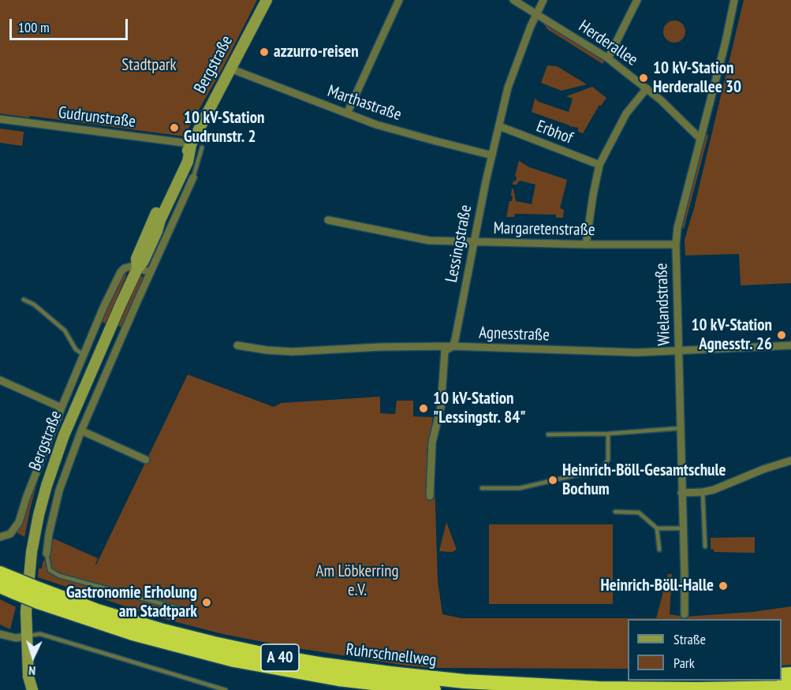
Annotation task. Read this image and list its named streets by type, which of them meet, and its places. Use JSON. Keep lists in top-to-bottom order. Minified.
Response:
{"streets":{"highway":["Ruhrschnellweg","A 40"],"street":["Herderallee","Bergstraße","Marthastraße","Gudrunstraße","Erbhof","Margaretenstraße","Lessingstraße","Wielandstraße","Agnesstraße"]},"crossings":[["Herderallee","Lessingstraße"],["Herderallee","Wielandstraße"],["Bergstraße","Marthastraße"],["Bergstraße","Gudrunstraße"],["Marthastraße","Lessingstraße"],["Erbhof","Lessingstraße"],["Margaretenstraße","Lessingstraße"],["Margaretenstraße","Wielandstraße"],["Lessingstraße","Agnesstraße"],["Wielandstraße","Agnesstraße"]],"parks":["Stadtpark","Am Löbkerring e.V."],"places":["azzurro-reisen","10 kV-Station Herderallee 30","10 kV-Station Gudrunstr. 2","10 kV-Station Agnesstr. 26","10 kV-Station \"Lessingstr. 84\"","Heinrich-Böll-Gesamtschule Bochum","Heinrich-Böll-Halle","Gastronomie Erholung am Stadtpark"],"legend":["Straße","Park"],"scale_bar":"100 m","north":"bottom"}
